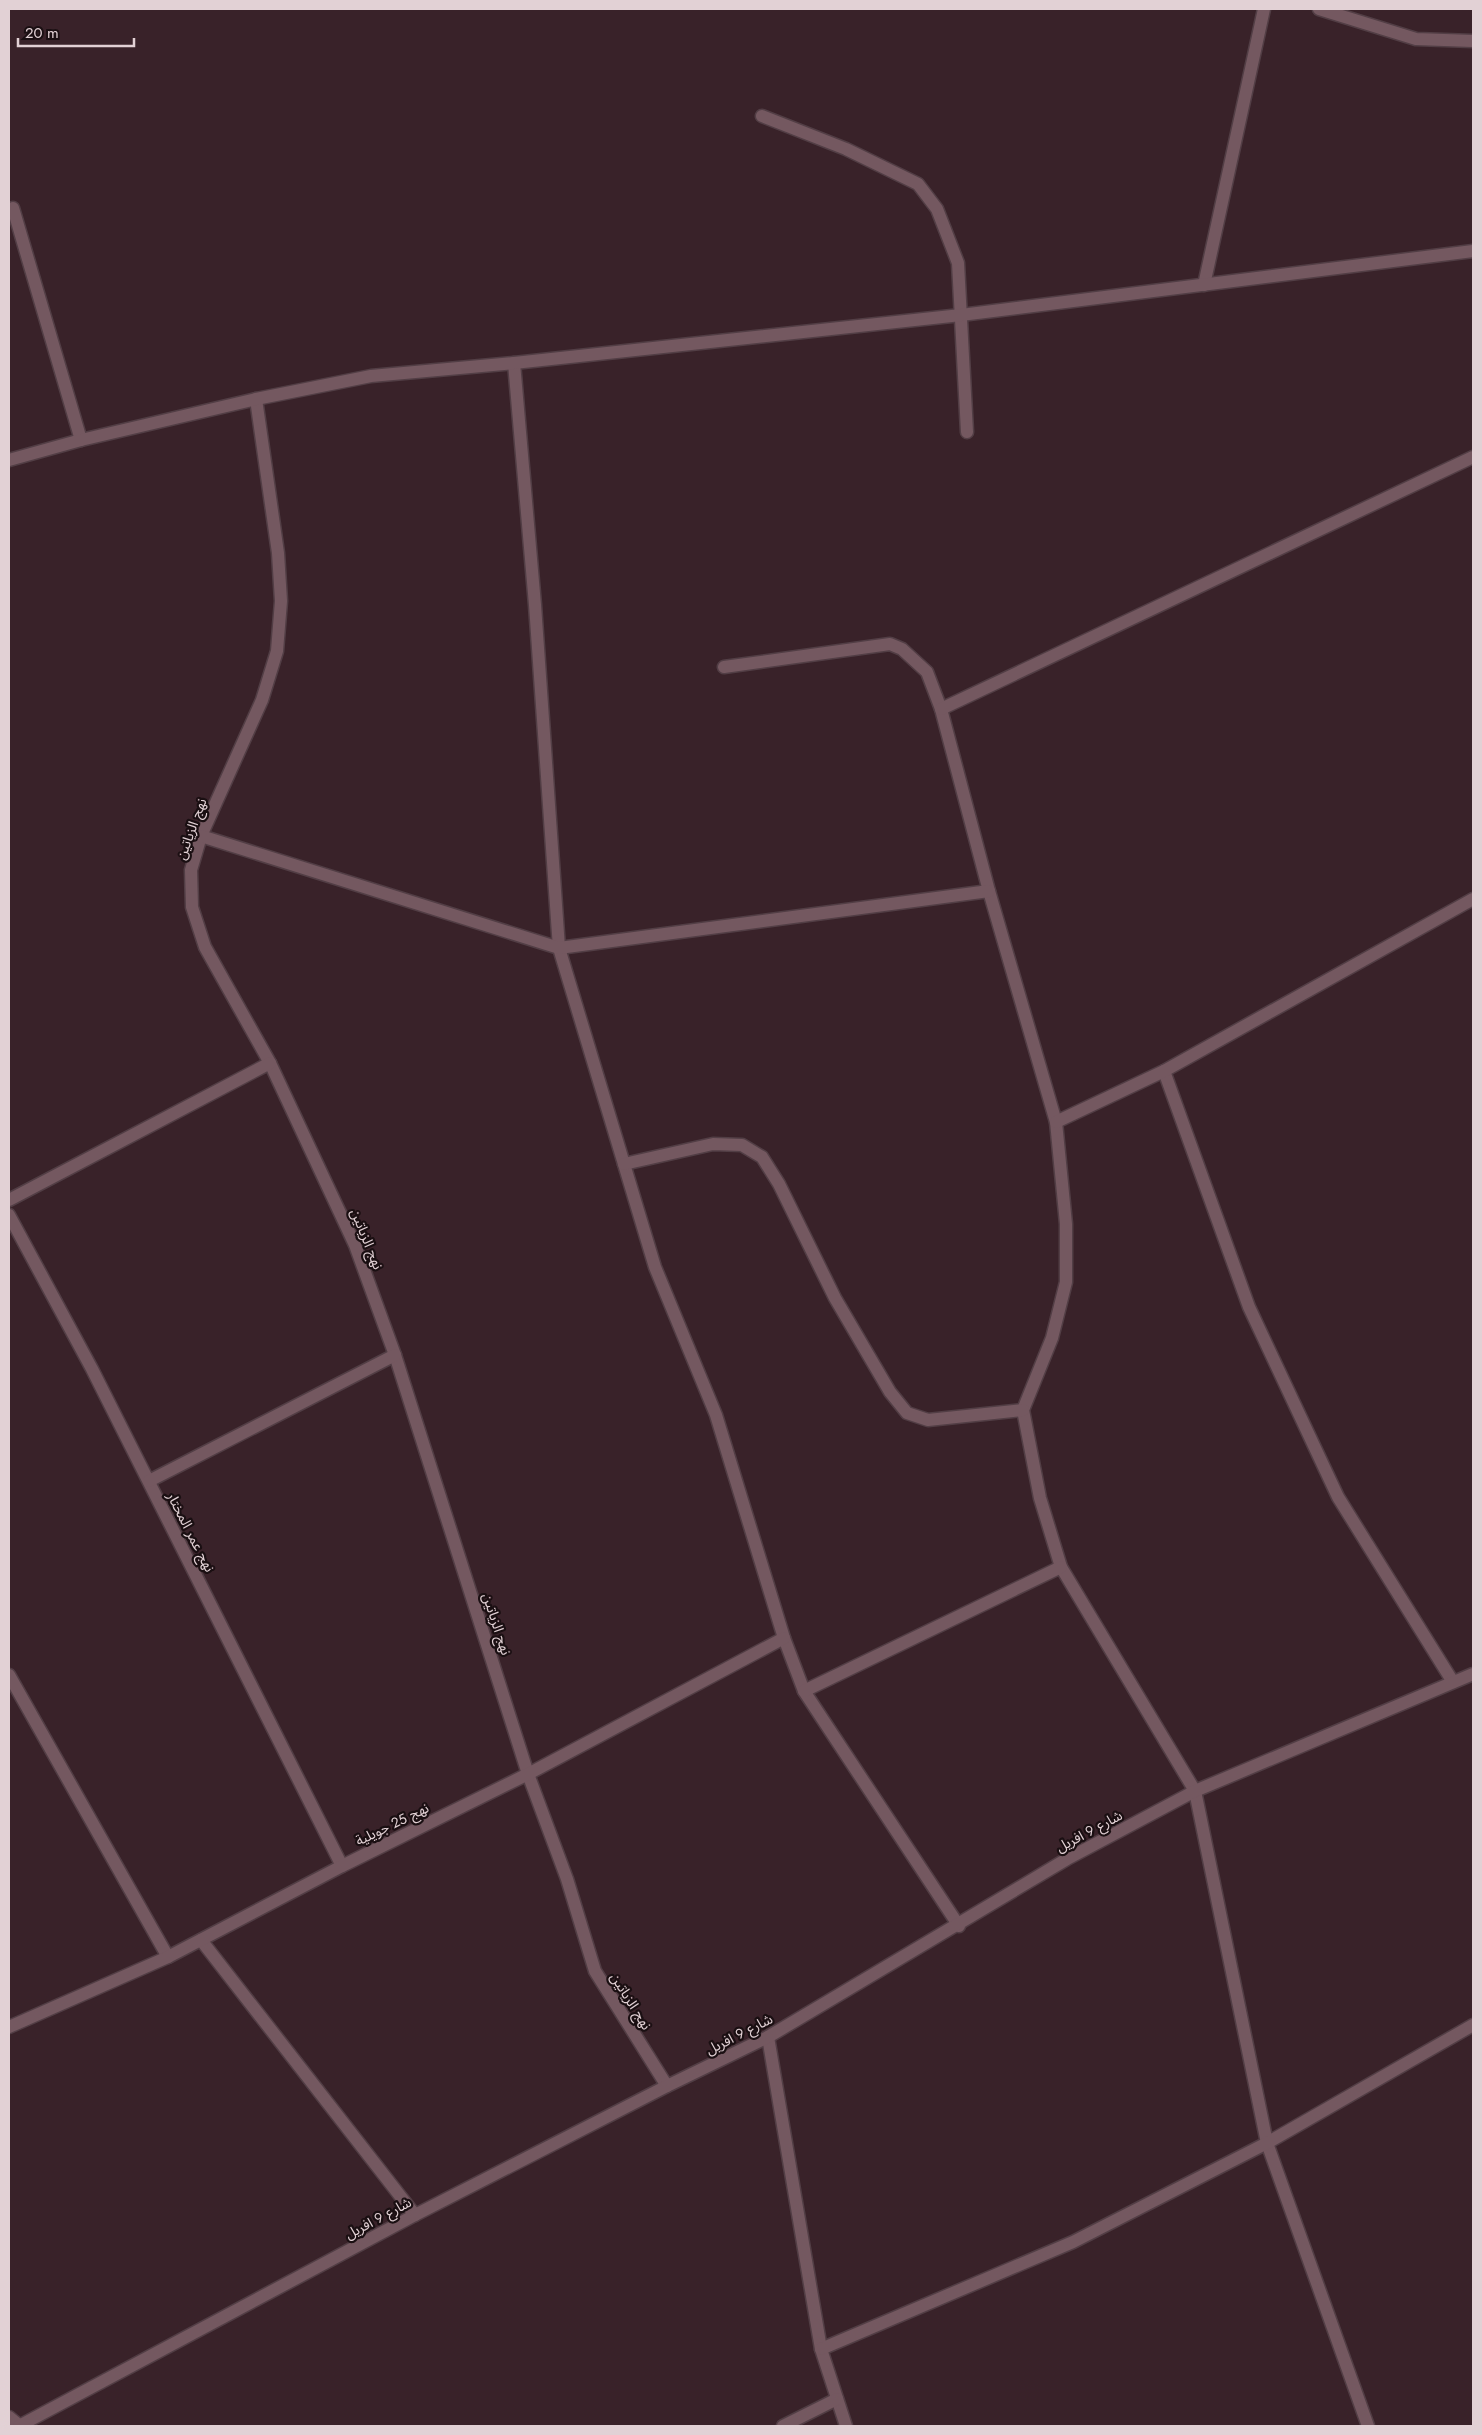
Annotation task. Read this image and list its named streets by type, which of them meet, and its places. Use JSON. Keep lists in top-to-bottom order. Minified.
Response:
{"streets":{"street":["نهج الزياتين","نهج عمر المختار","نهج 25 جويلية","شارع 9 افريل"]},"crossings":[["نهج الزياتين","نهج 25 جويلية"],["نهج الزياتين","شارع 9 افريل"],["نهج عمر المختار","نهج 25 جويلية"]],"scale_bar":"20 m"}
